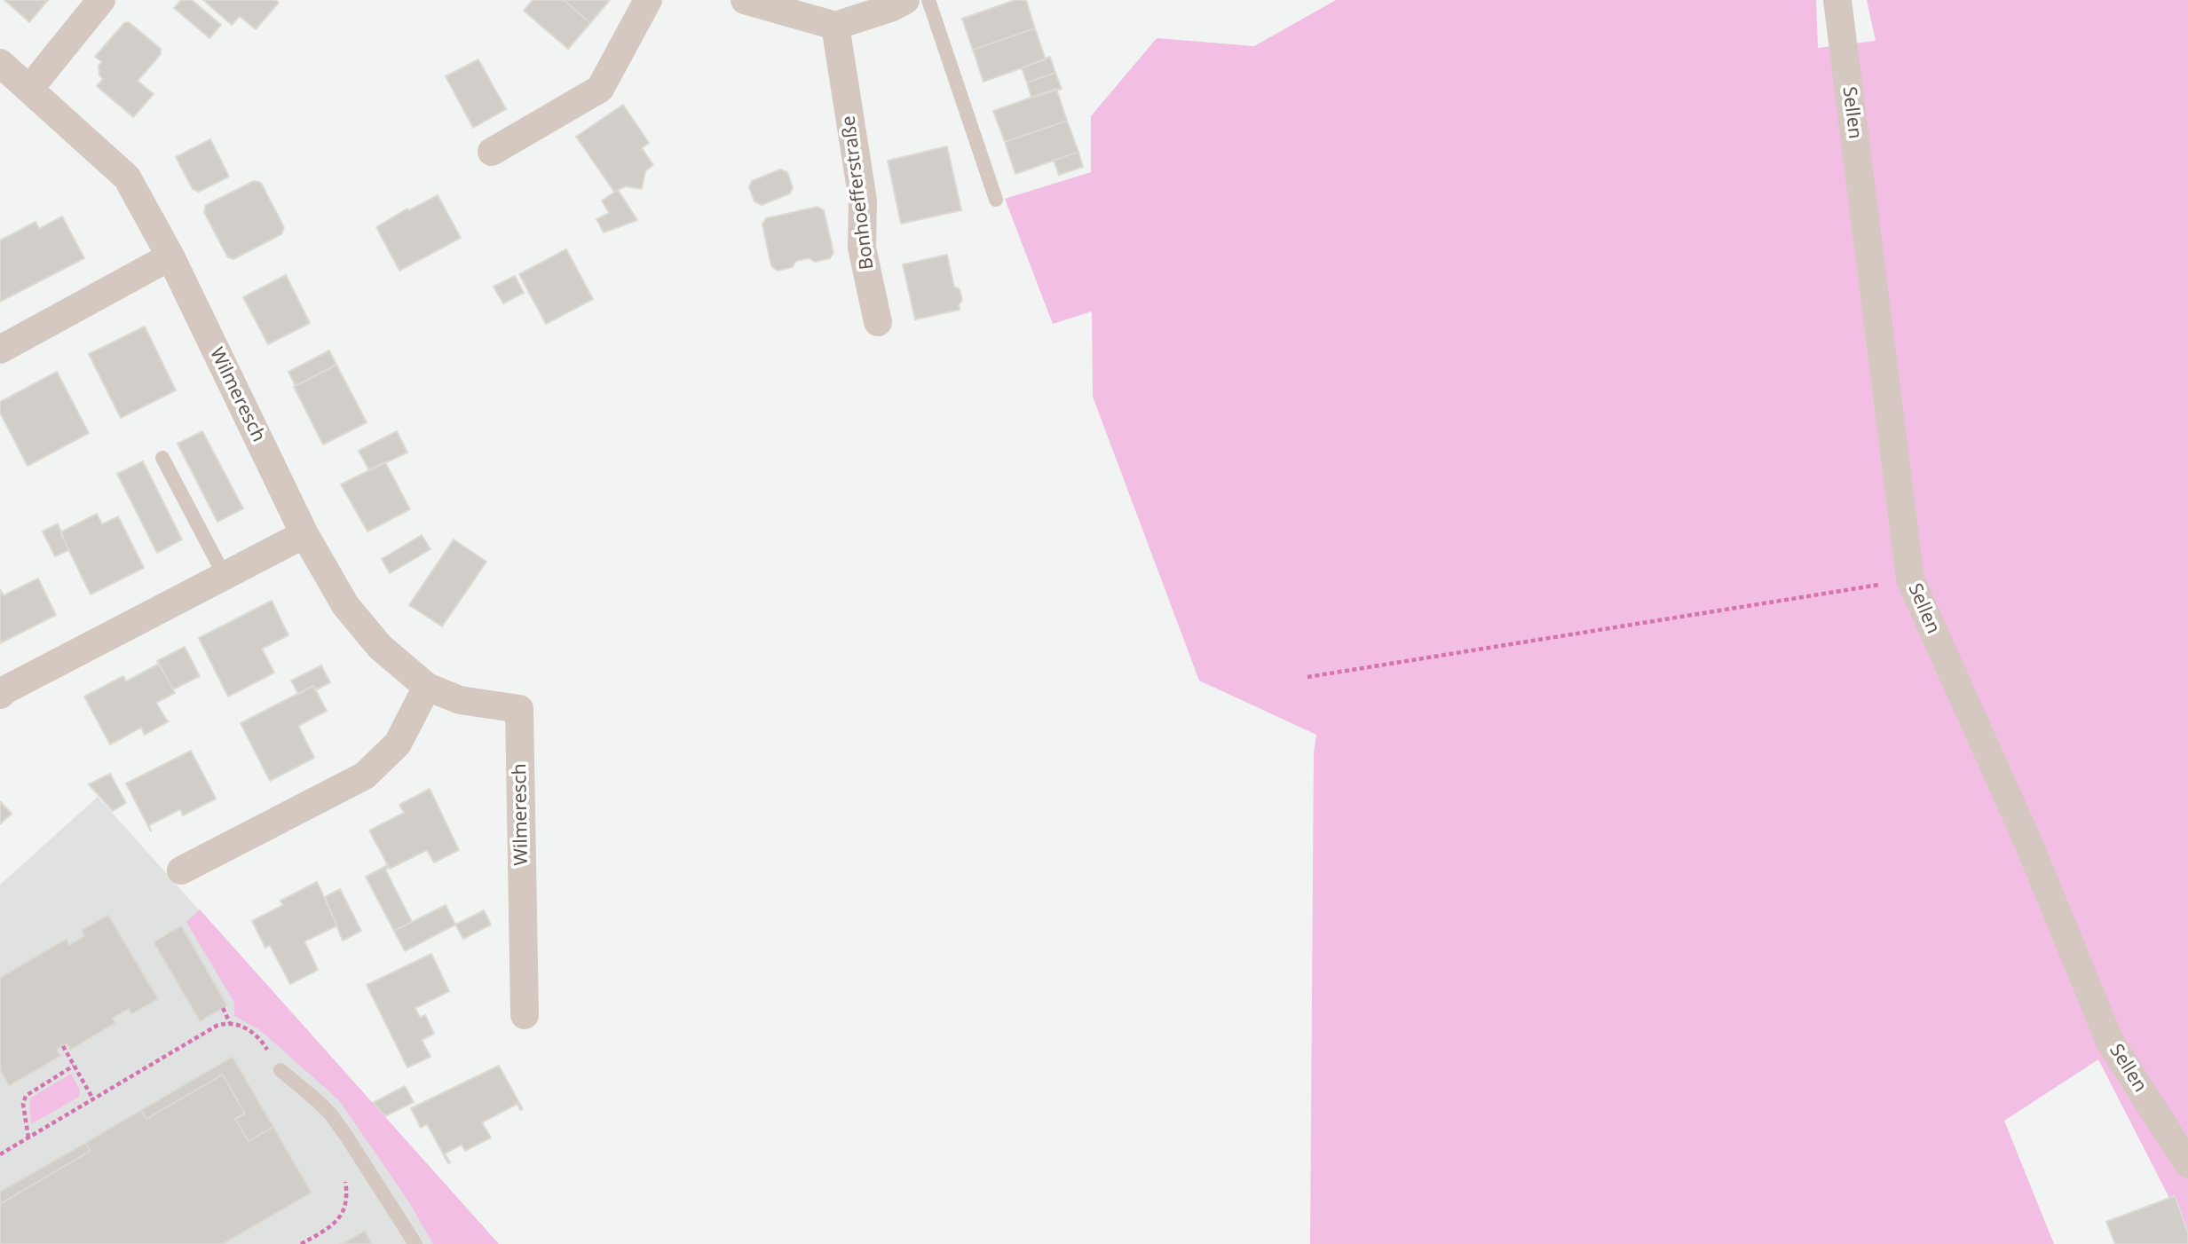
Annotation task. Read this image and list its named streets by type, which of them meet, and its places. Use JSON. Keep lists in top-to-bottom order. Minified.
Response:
{"streets":{"street":["Sellen","Bonhoefferstraße","Wilmeresch"]}}
